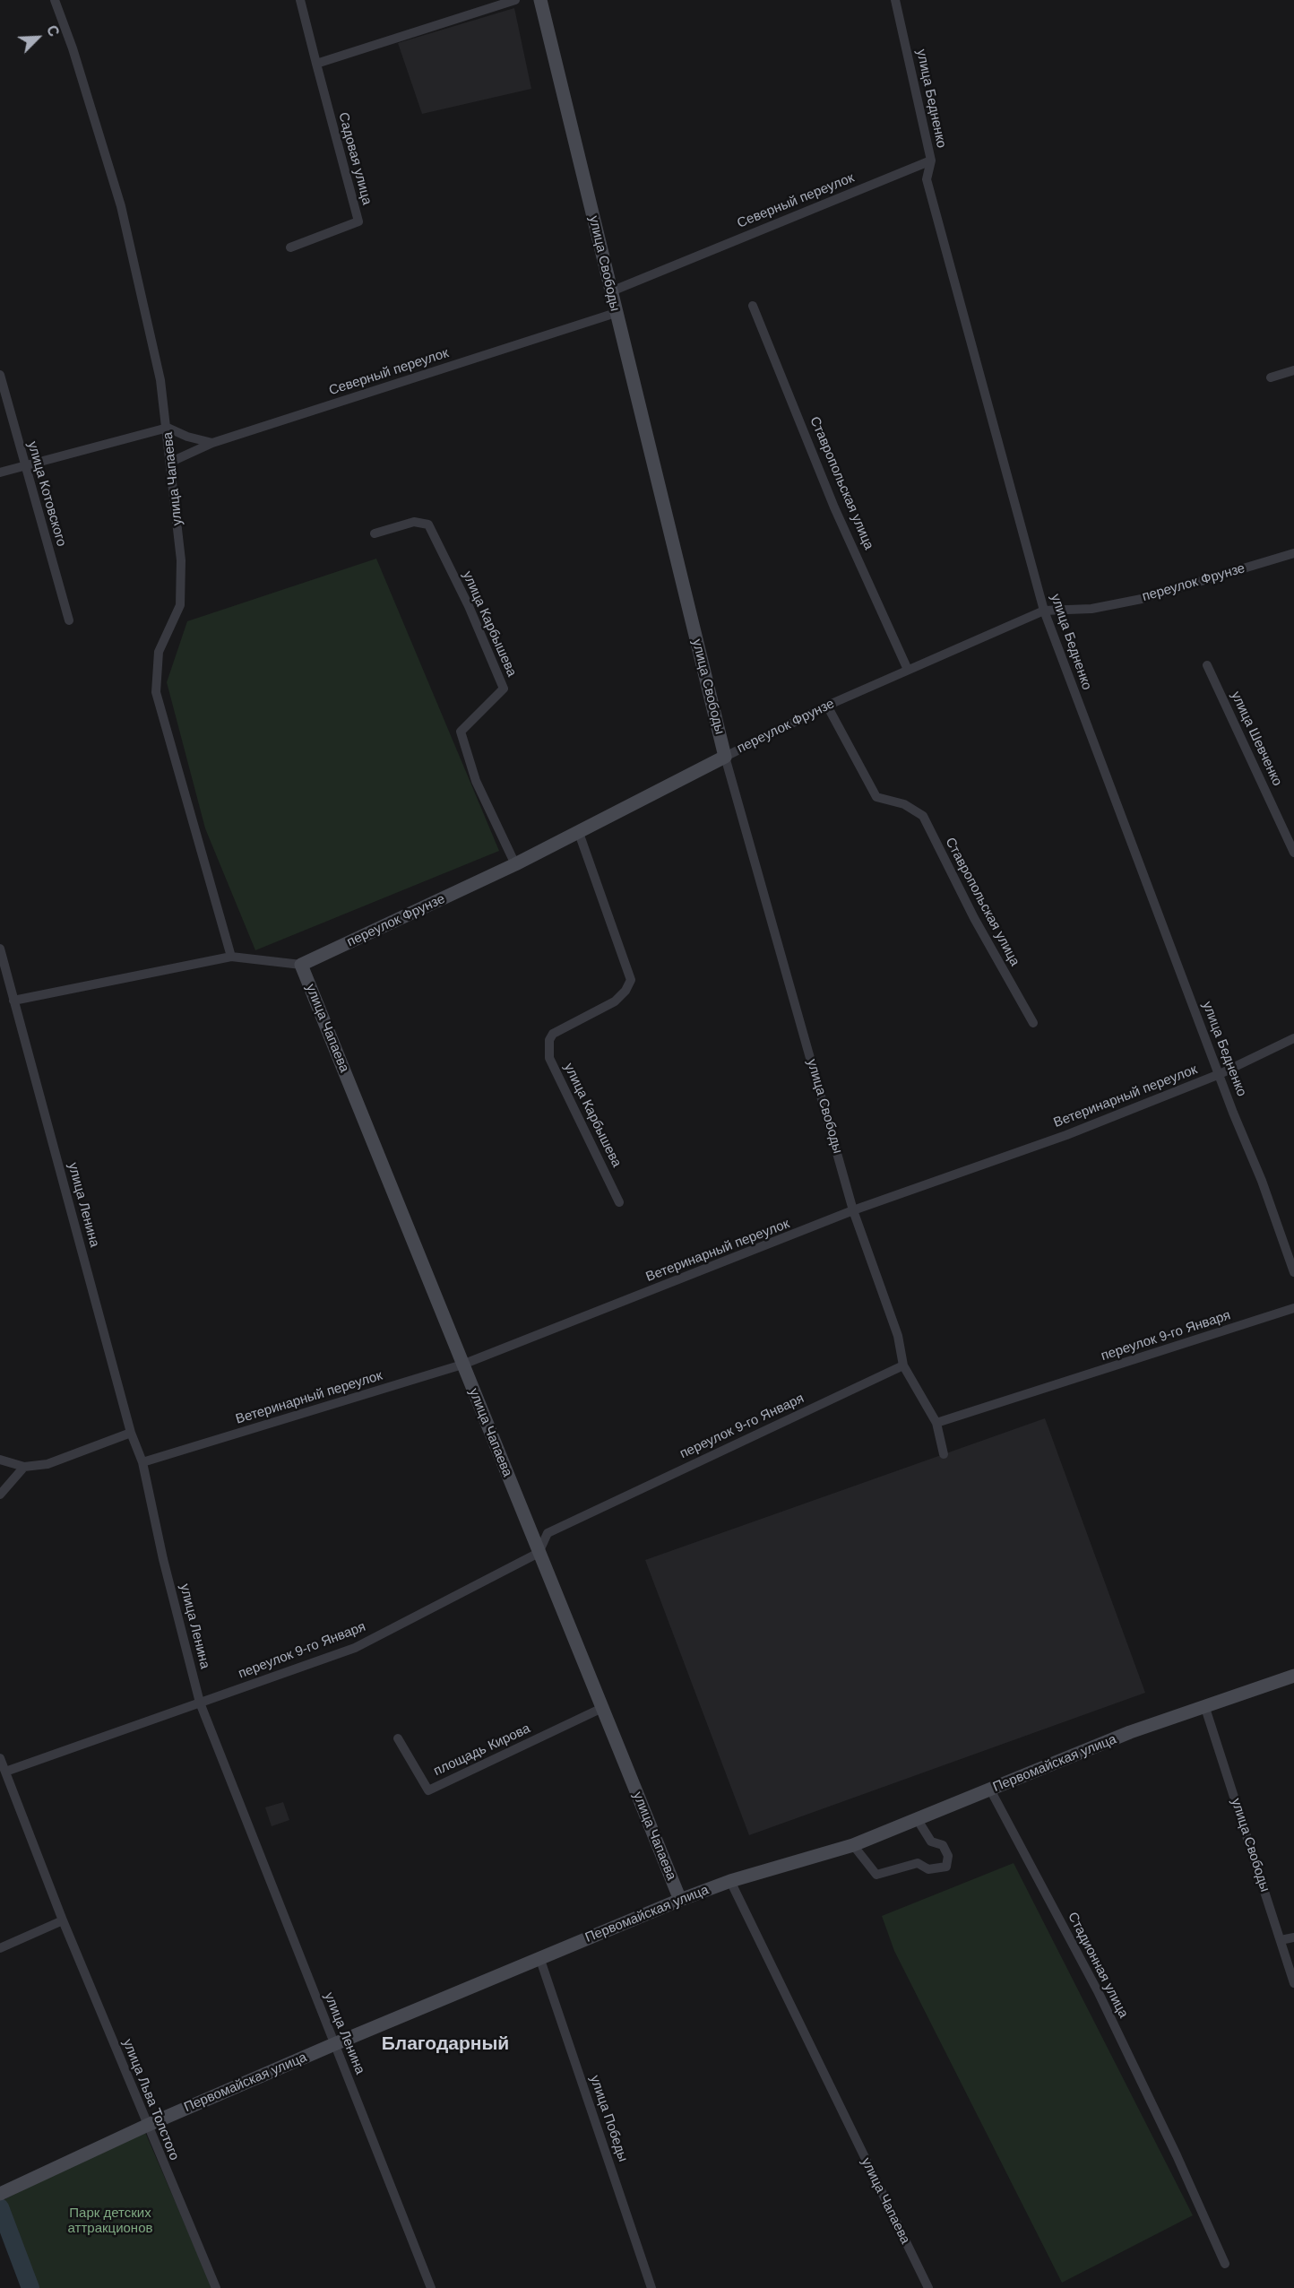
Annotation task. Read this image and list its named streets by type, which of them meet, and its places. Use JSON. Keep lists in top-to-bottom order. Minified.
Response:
{"streets":{"main road":["улица Свободы","улица Чапаева","переулок Фрунзе","Первомайская улица"],"street":["улица Бедненко","Садовая улица","Северный переулок","Ставропольская улица","улица Котовского","улица Карбышева","улица Шевченко","Ветеринарный переулок","улица Ленина","переулок 9-го Января","площадь Кирова","Стадионная улица","улица Льва Толстого","улица Победы"]},"crossings":[["улица Бедненко","Северный переулок"],["улица Бедненко","переулок Фрунзе"],["улица Бедненко","Ветеринарный переулок"],["Северный переулок","улица Свободы"],["Северный переулок","улица Чапаева"],["улица Свободы","переулок Фрунзе"],["улица Свободы","Ветеринарный переулок"],["улица Свободы","переулок 9-го Января"],["улица Свободы","Первомайская улица"],["улица Чапаева","переулок Фрунзе"],["улица Чапаева","Ветеринарный переулок"],["улица Чапаева","переулок 9-го Января"],["улица Чапаева","площадь Кирова"],["улица Чапаева","Первомайская улица"],["Ставропольская улица","переулок Фрунзе"],["переулок Фрунзе","улица Карбышева"],["Ветеринарный переулок","улица Ленина"],["улица Ленина","переулок 9-го Января"],["улица Ленина","Первомайская улица"],["переулок 9-го Января","улица Льва Толстого"],["Первомайская улица","Стадионная улица"],["Первомайская улица","улица Льва Толстого"],["Первомайская улица","улица Победы"]],"districts":["Благодарный"],"parks":["Парк детских аттракционов"],"north":"top right"}
